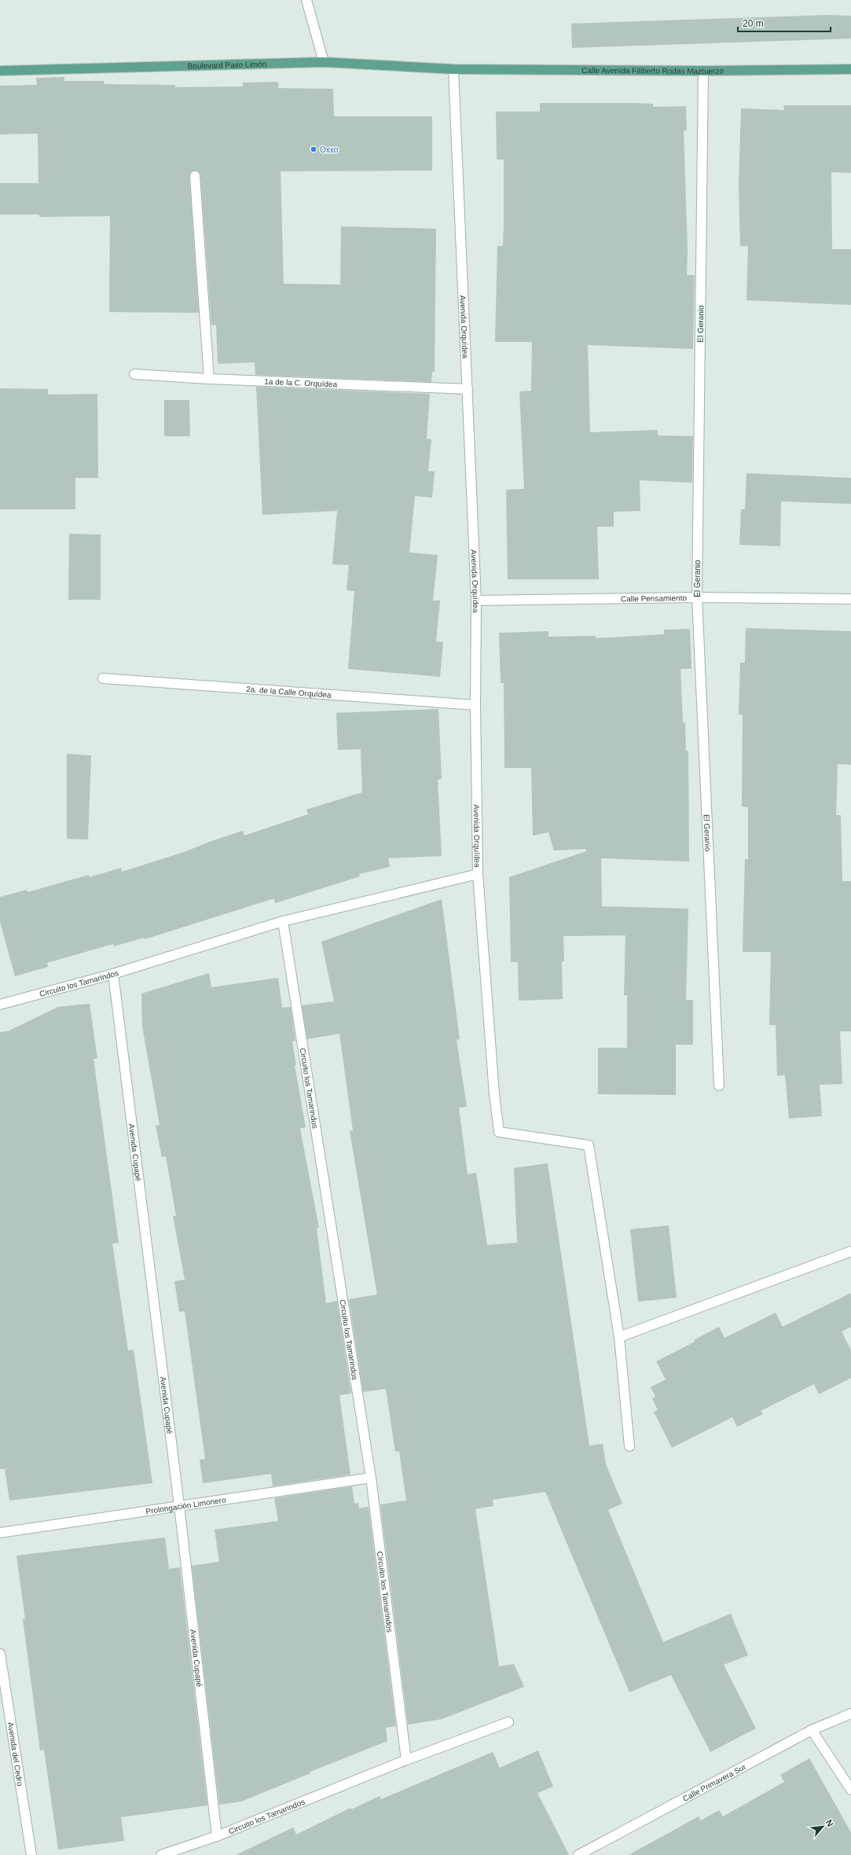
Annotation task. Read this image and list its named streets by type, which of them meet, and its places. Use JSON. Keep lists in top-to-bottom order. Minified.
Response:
{"streets":{"main road":["Boulevard Paso Limón","Calle Avenida Filiberto Rodas Maztuerzo"],"street":["El Geranio","Avenida Orquídea","1a de la C. Orquídea","Calle Pensamiento","2a. de la Calle Orquídea","Circuito los Tamarindos","Avenida Cupapé","Prolongación Limonero","Avenida del Cedro","Calle Primavera Sur"]},"crossings":[["Boulevard Paso Limón","Calle Avenida Filiberto Rodas Maztuerzo"],["Boulevard Paso Limón","Avenida Orquídea"],["Calle Avenida Filiberto Rodas Maztuerzo","El Geranio"],["Calle Avenida Filiberto Rodas Maztuerzo","Avenida Orquídea"],["El Geranio","Calle Pensamiento"],["Avenida Orquídea","1a de la C. Orquídea"],["Avenida Orquídea","Calle Pensamiento"],["Avenida Orquídea","2a. de la Calle Orquídea"],["Avenida Orquídea","Circuito los Tamarindos"],["Circuito los Tamarindos","Avenida Cupapé"],["Circuito los Tamarindos","Prolongación Limonero"],["Avenida Cupapé","Prolongación Limonero"]],"places":["Oxxo"],"scale_bar":"20 m","north":"top right"}
